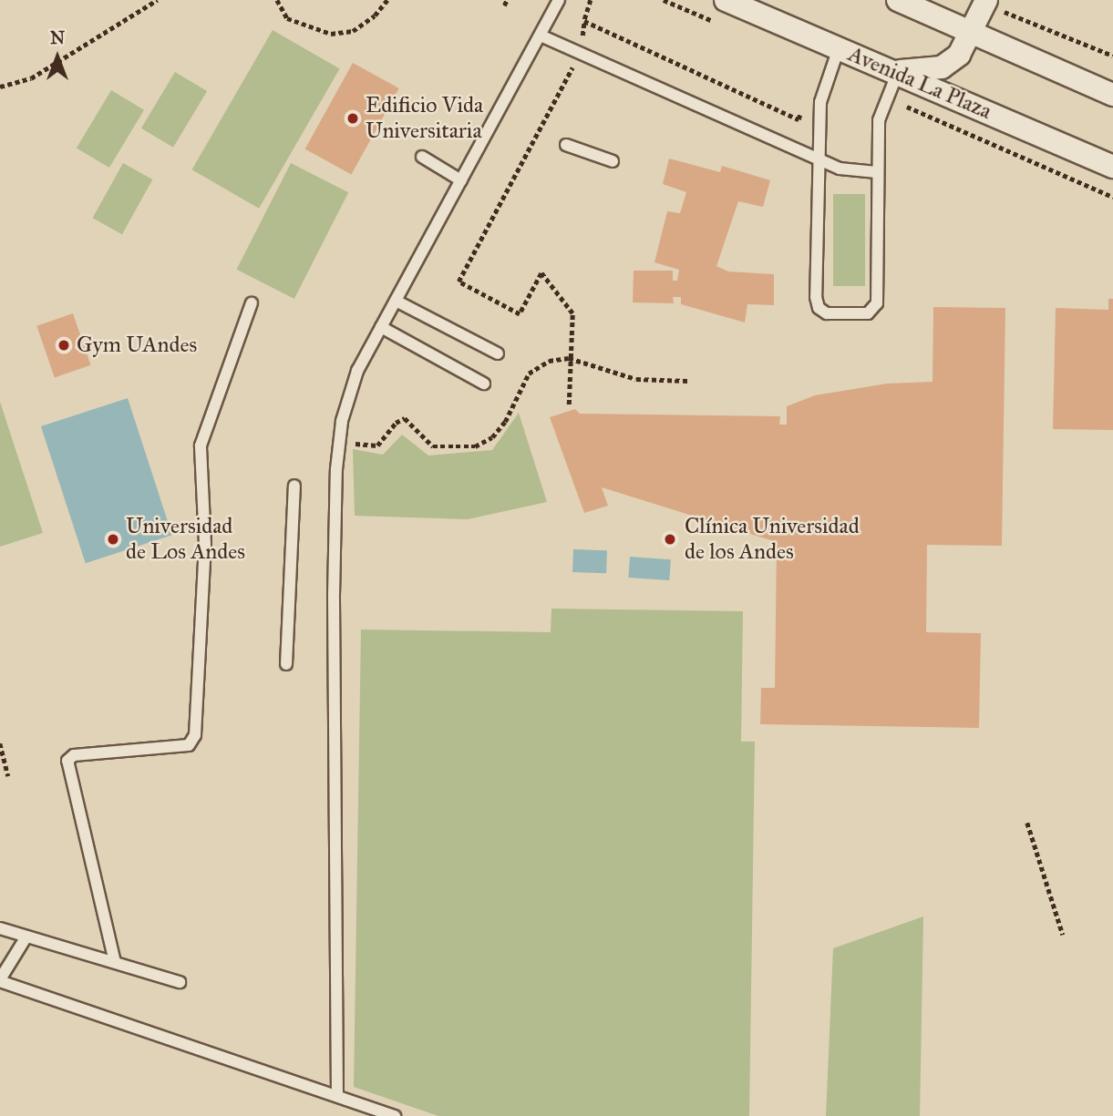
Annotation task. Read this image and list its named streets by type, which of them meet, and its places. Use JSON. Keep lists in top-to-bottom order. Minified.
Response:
{"streets":{"street":["Avenida La Plaza"]},"places":["Edificio Vida Universitaria","Gym UAndes","Universidad de Los Andes","Clínica Universidad de los Andes"],"north":"top"}
